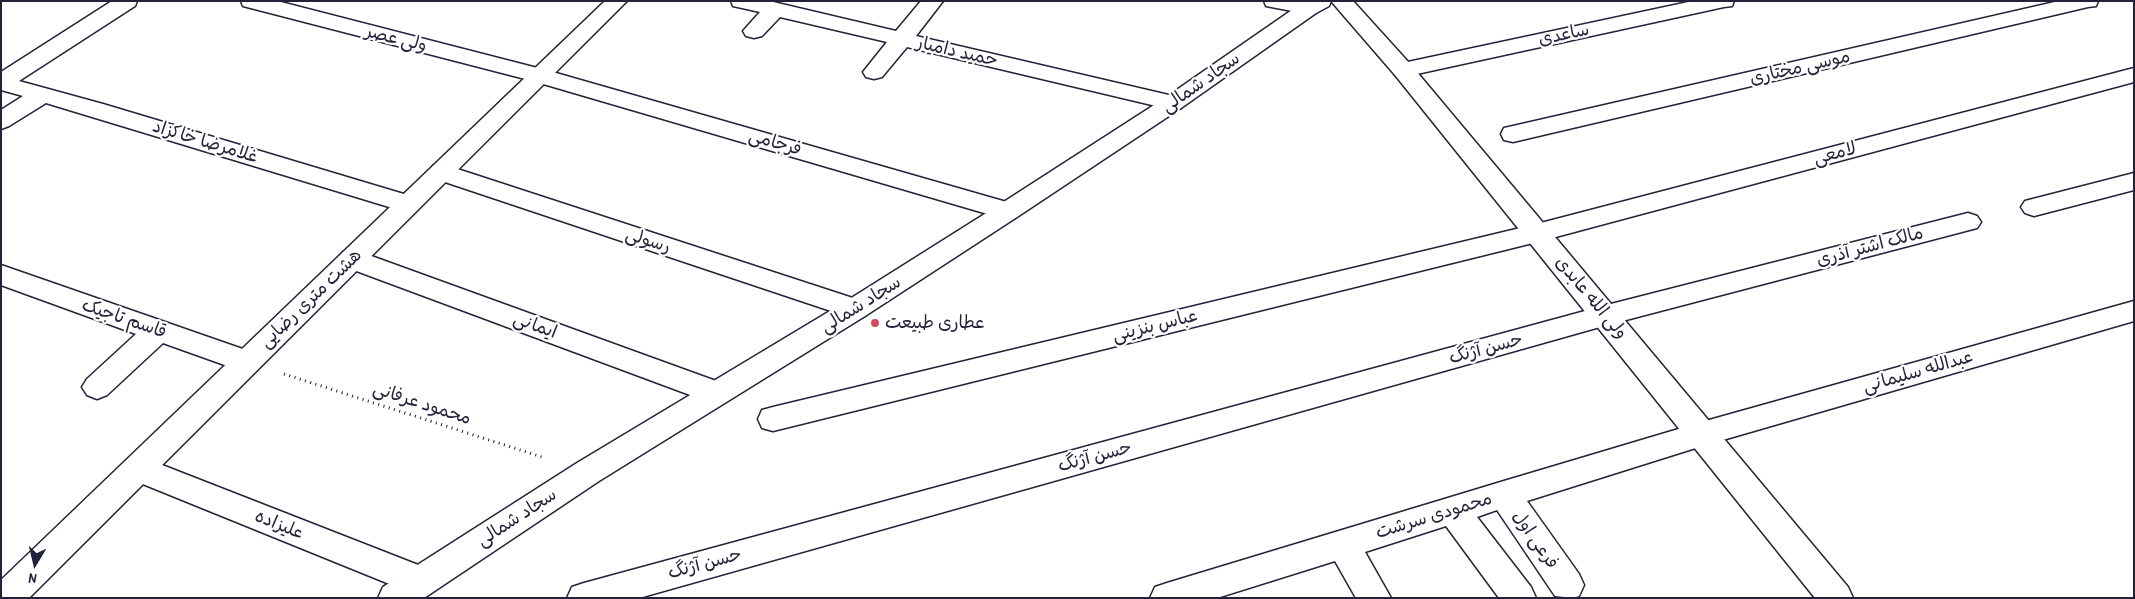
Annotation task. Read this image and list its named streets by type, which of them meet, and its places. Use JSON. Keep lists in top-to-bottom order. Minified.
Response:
{"streets":{"street":["ساعدی","ولی عصر","حمید دامیار","موسی مختاری","سجاد شمالی","غلامرضا خاکزاد","فرجامی","لامعی","رسولی","مالک اشتر آذری","ولی الله عابدی","هشت متری رضایی","قاسم تاجیک","ایمانی","عباس بنزینی","حسن آژنگ","عبدالله سلیمانی","محمودی سرشت","علیزاده","فرعی اول"],"path":["محمود عرفانی"]},"crossings":[["ساعدی","ولی الله عابدی"],["ولی عصر","فرجامی"],["ولی عصر","هشت متری رضایی"],["حمید دامیار","سجاد شمالی"],["سجاد شمالی","فرجامی"],["سجاد شمالی","رسولی"],["سجاد شمالی","ایمانی"],["سجاد شمالی","محمود عرفانی"],["سجاد شمالی","علیزاده"],["غلامرضا خاکزاد","هشت متری رضایی"],["فرجامی","هشت متری رضایی"],["لامعی","ولی الله عابدی"],["لامعی","عباس بنزینی"],["رسولی","هشت متری رضایی"],["مالک اشتر آذری","ولی الله عابدی"],["مالک اشتر آذری","حسن آژنگ"],["ولی الله عابدی","عباس بنزینی"],["ولی الله عابدی","حسن آژنگ"],["ولی الله عابدی","عبدالله سلیمانی"],["ولی الله عابدی","محمودی سرشت"],["هشت متری رضایی","قاسم تاجیک"],["هشت متری رضایی","ایمانی"],["هشت متری رضایی","محمود عرفانی"],["هشت متری رضایی","علیزاده"],["قاسم تاجیک","محمود عرفانی"],["عبدالله سلیمانی","محمودی سرشت"],["محمودی سرشت","فرعی اول"]],"places":["عطاری طبیعت"],"north":"bottom"}
